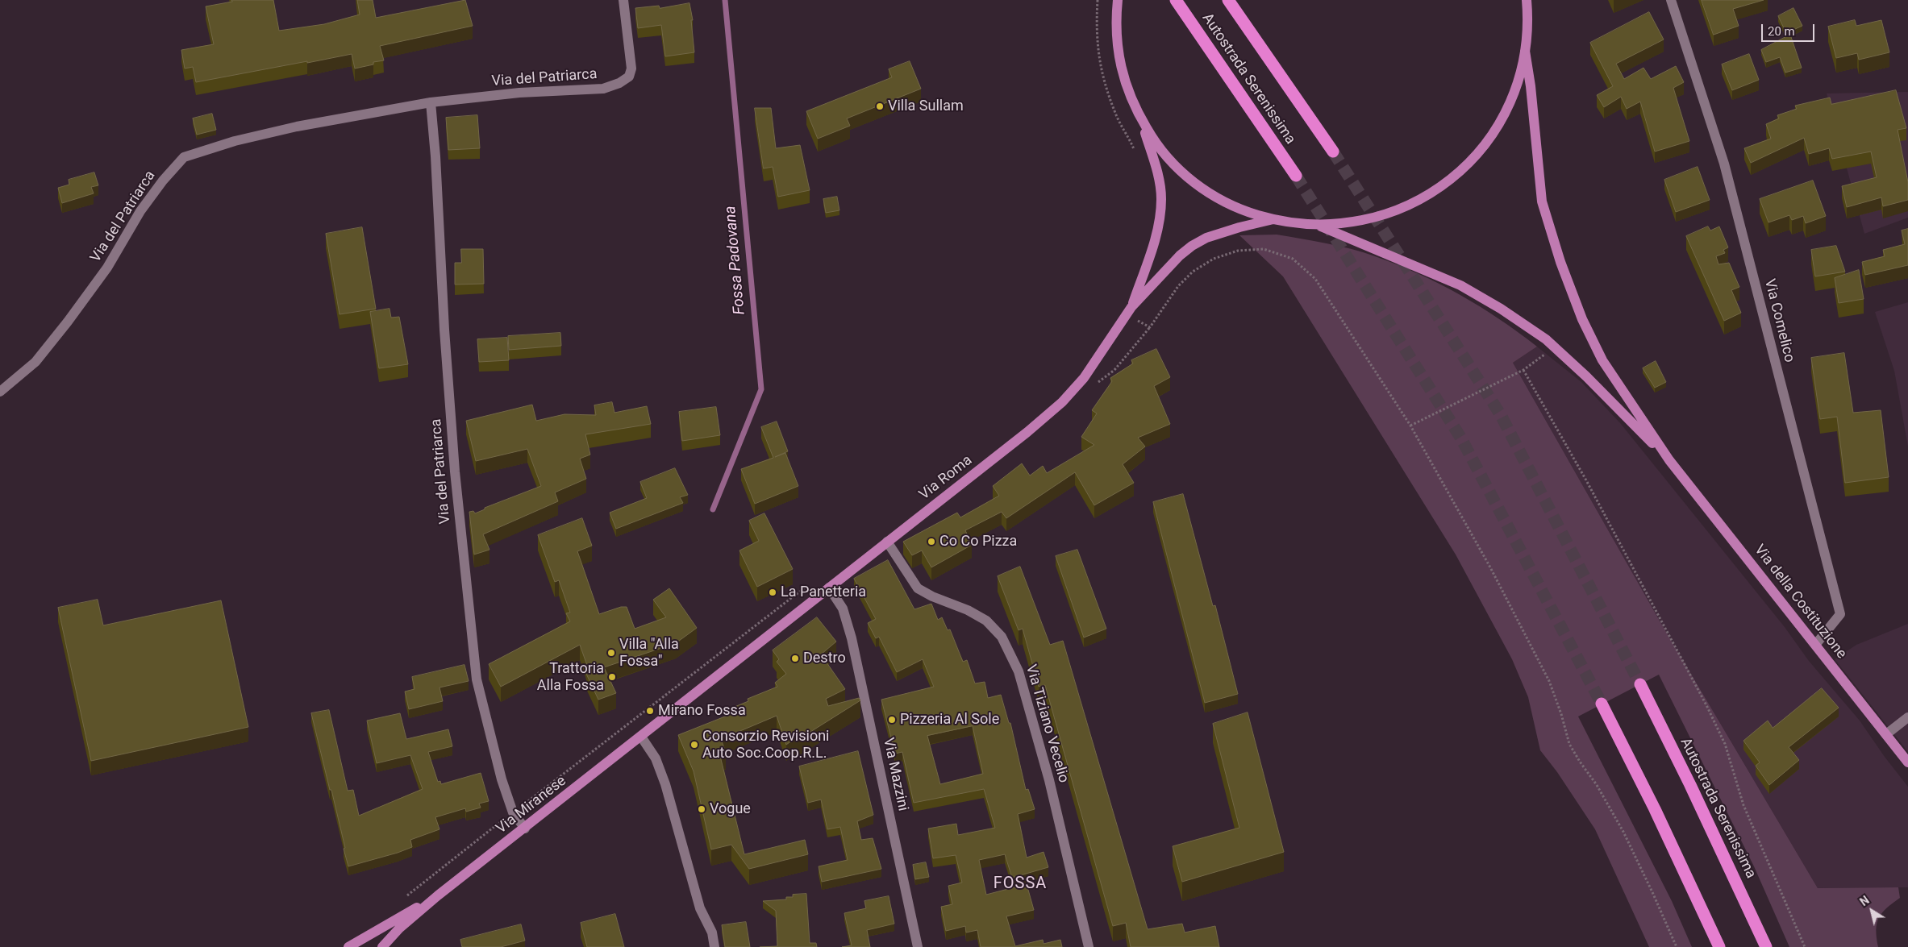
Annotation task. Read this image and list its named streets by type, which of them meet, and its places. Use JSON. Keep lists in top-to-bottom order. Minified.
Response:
{"streets":{"highway":["Autostrada Serenissima"],"main road":["Via Roma","Via della Costituzione","Via Miranese"],"street":["Via del Patriarca","Via Comelico","Via Tiziano Vecelio","Via Mazzini"]},"crossings":[["Via del Patriarca","Via Miranese"],["Via Comelico","Via della Costituzione"],["Via Roma","Via Tiziano Vecelio"],["Via Roma","Via Mazzini"],["Via Roma","Via Miranese"]],"districts":["FOSSA"],"water":["Fossa Padovana"],"places":["Villa Sullam","Co Co Pizza","La Panetteria","Villa \"Alla Fossa\"","Destro","Trattoria Alla Fossa","Mirano Fossa","Pizzeria Al Sole","Consorzio Revisioni Auto Soc.Coop.R.L.","Vogue"],"scale_bar":"20 m","north":"top left"}
